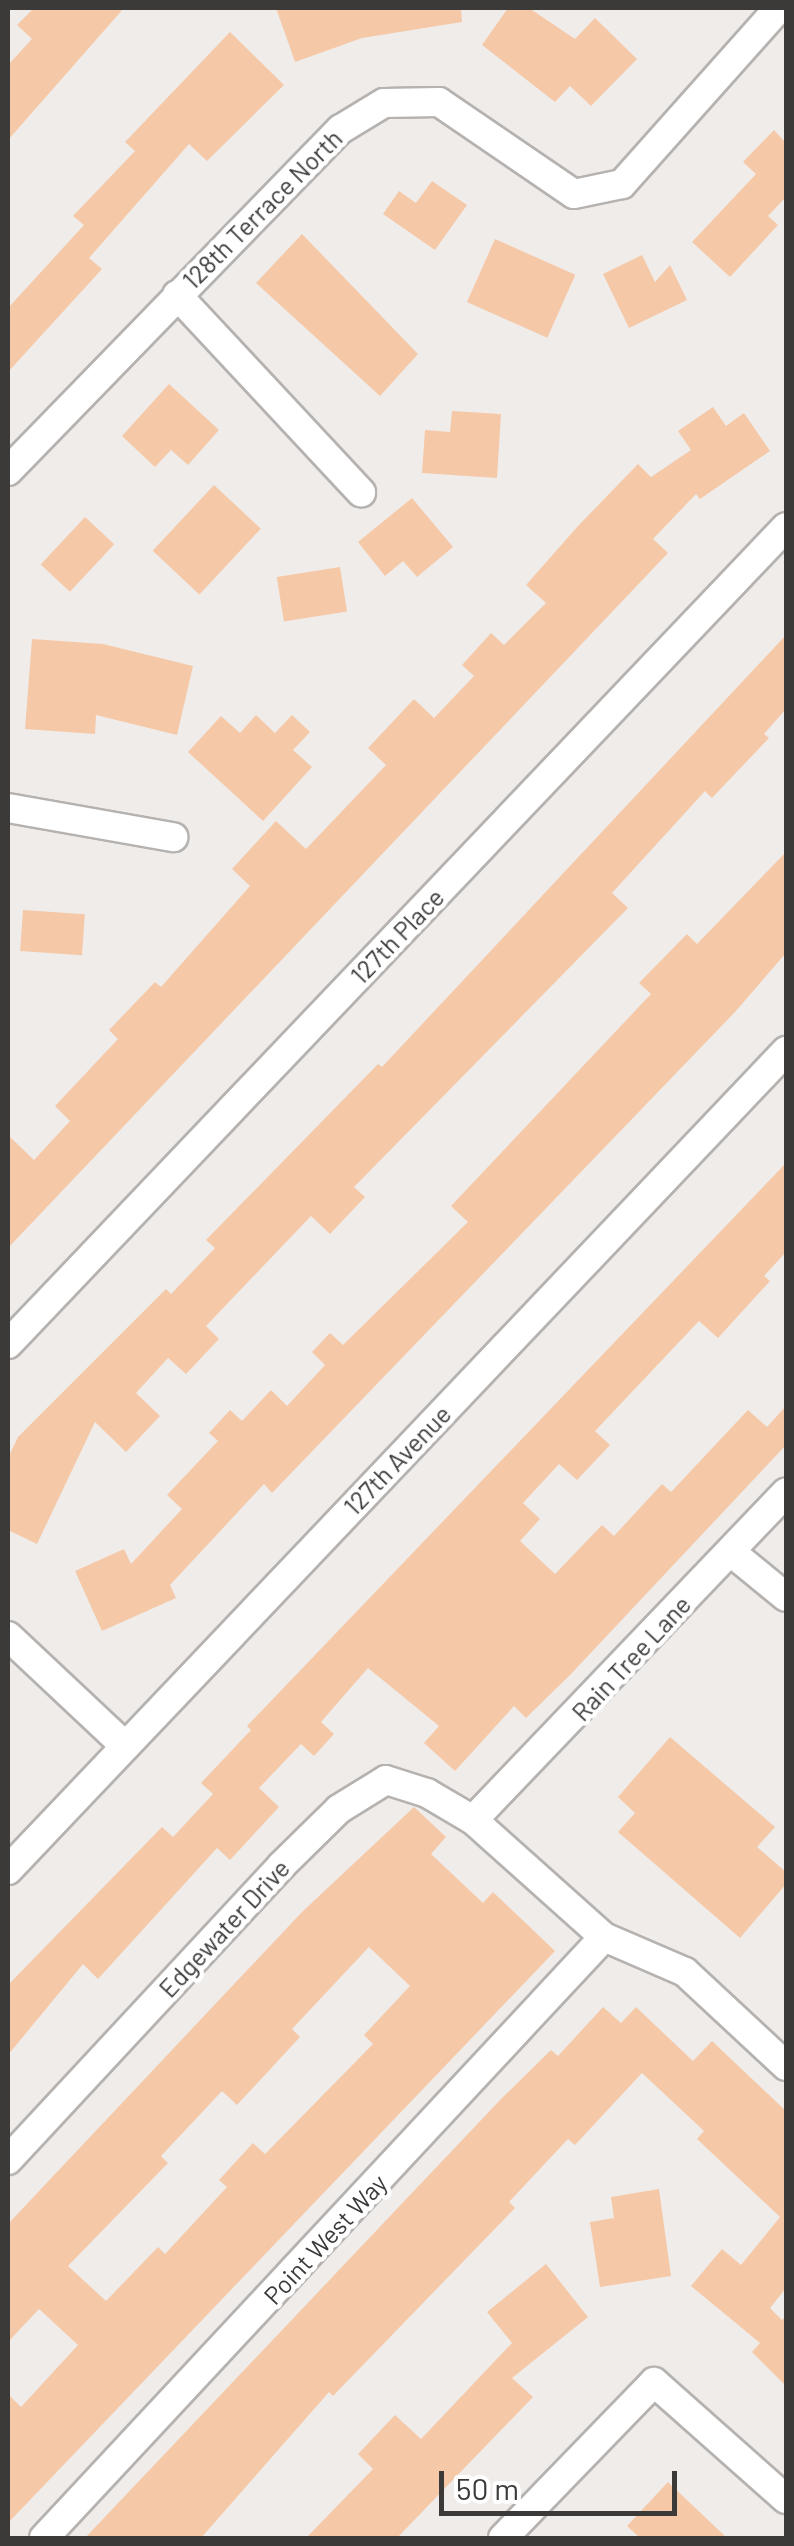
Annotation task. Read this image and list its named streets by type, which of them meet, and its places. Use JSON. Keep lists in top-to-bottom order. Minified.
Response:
{"streets":{"street":["128th Terrace North","127th Place","127th Avenue","Rain Tree Lane","Edgewater Drive","Point West Way"]},"crossings":[["Rain Tree Lane","Edgewater Drive"]],"scale_bar":"50 m"}
